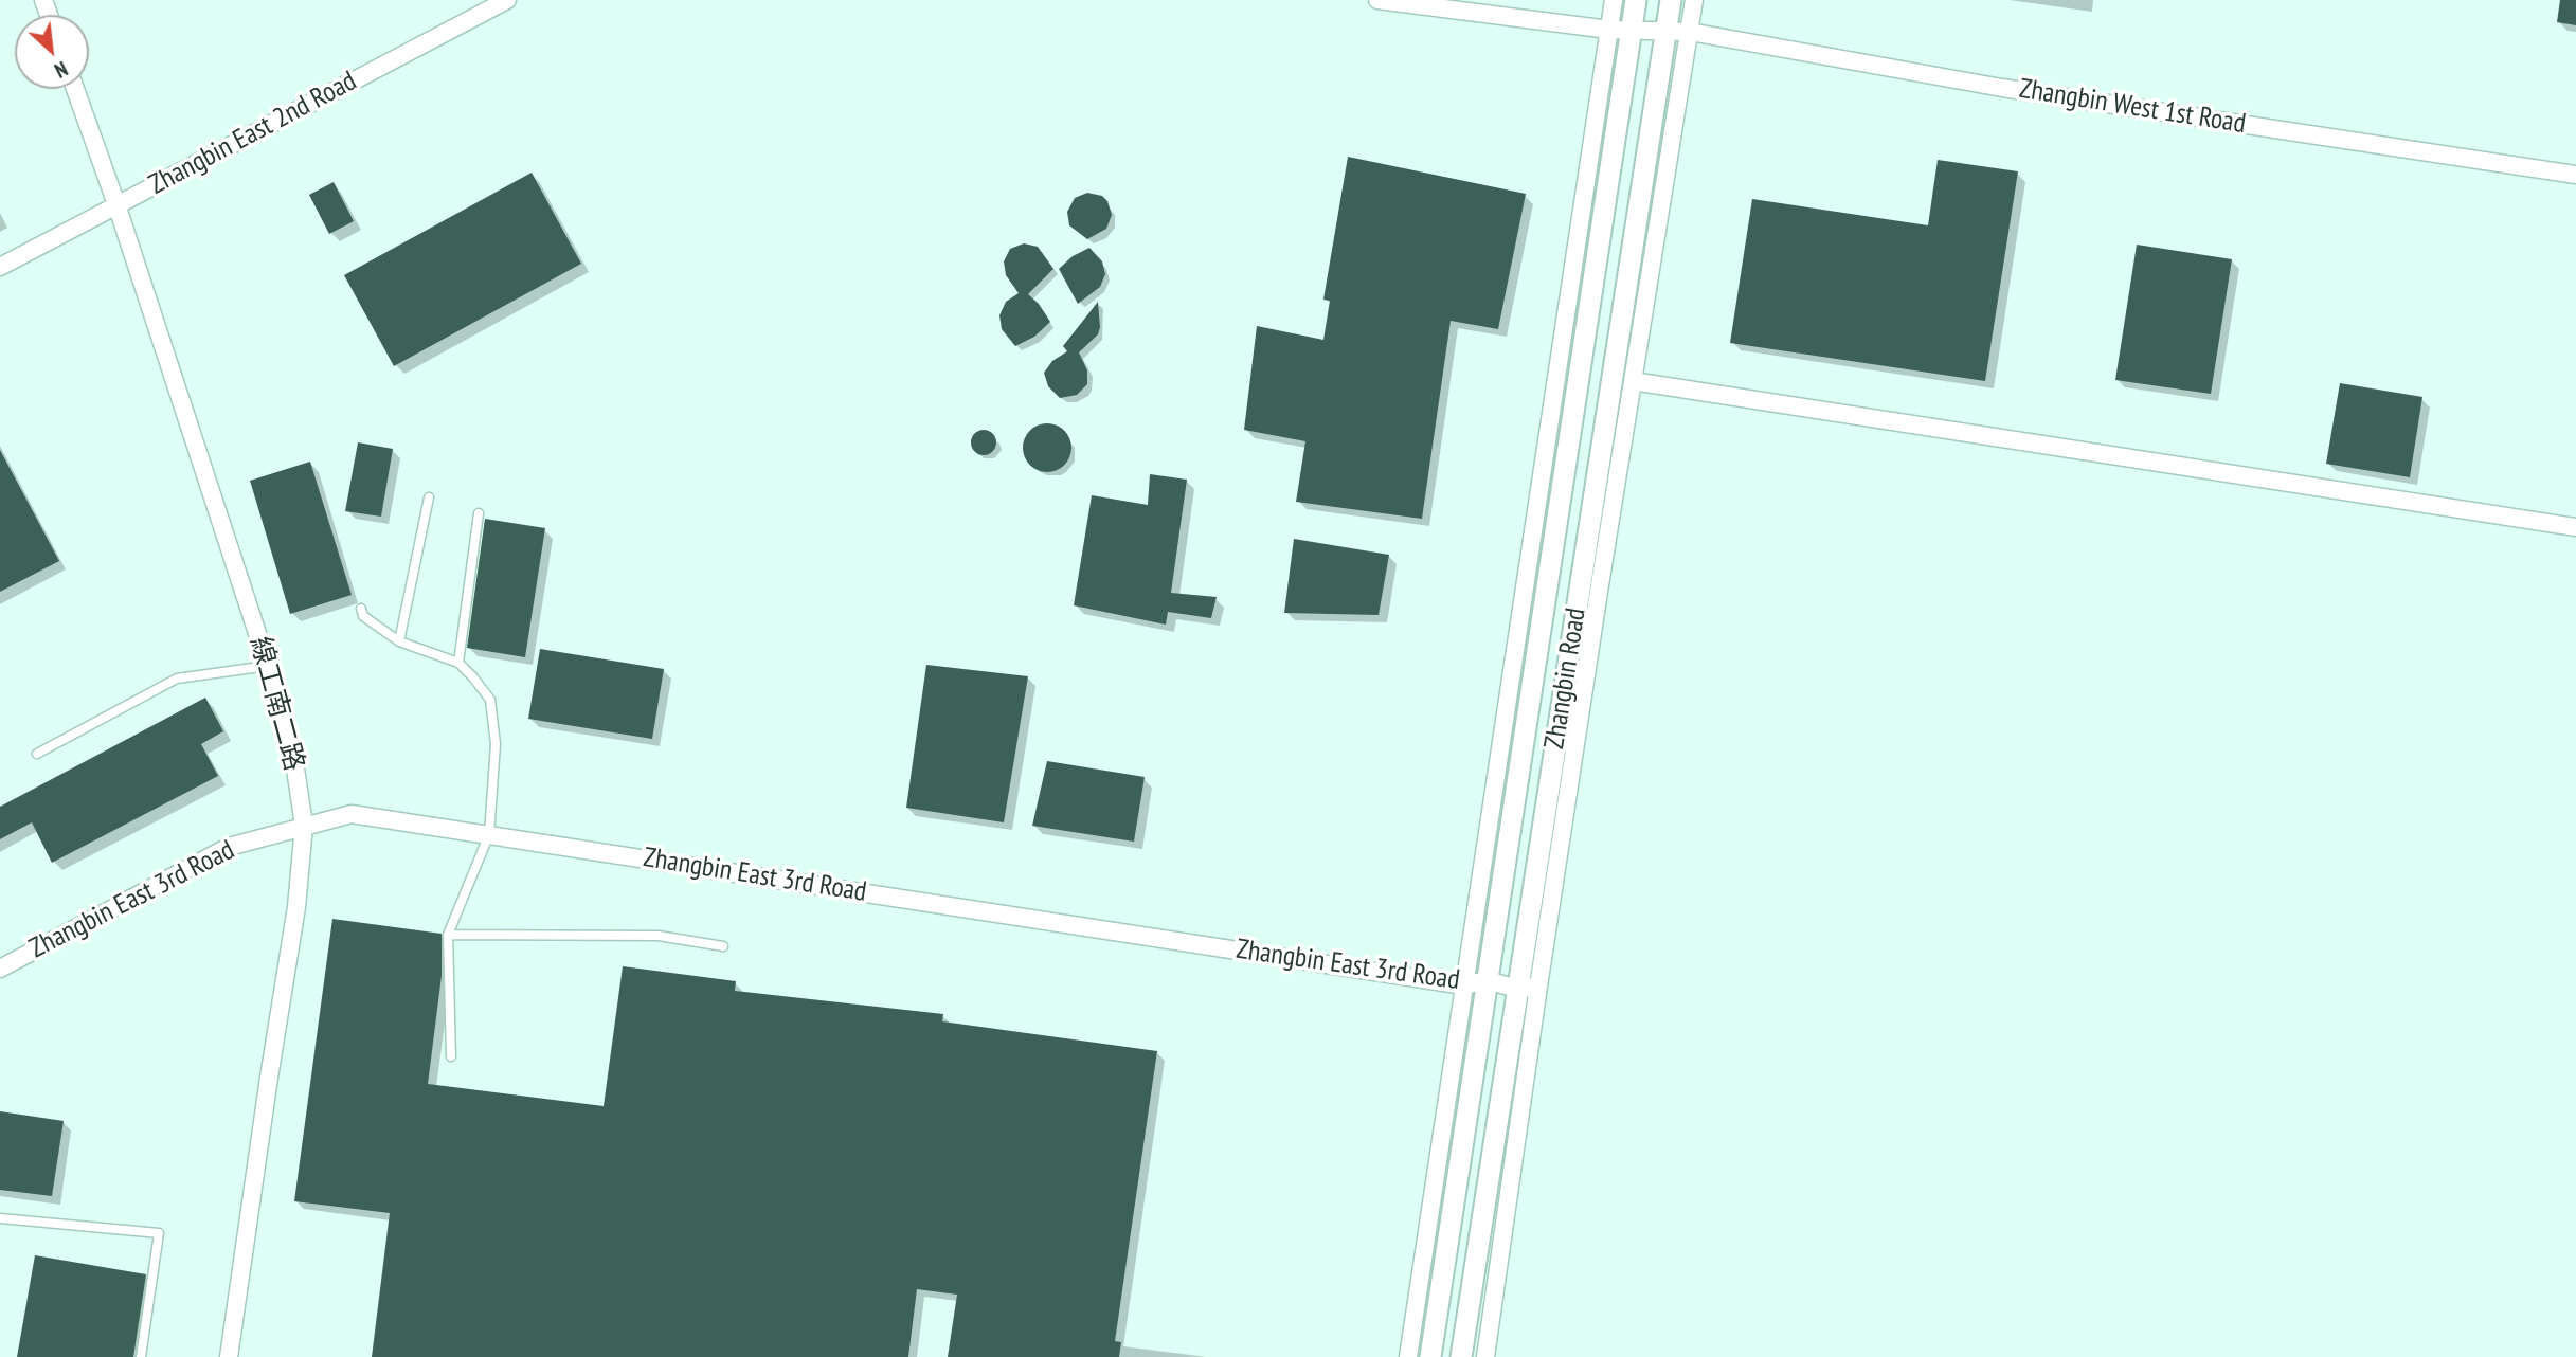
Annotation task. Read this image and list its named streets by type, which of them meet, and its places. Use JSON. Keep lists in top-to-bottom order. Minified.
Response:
{"streets":{"street":["Zhangbin West 1st Road","Zhangbin East 2nd Road","Zhangbin Road","線工南二路","Zhangbin East 3rd Road"]},"crossings":[["Zhangbin West 1st Road","Zhangbin Road"],["Zhangbin East 2nd Road","線工南二路"],["Zhangbin Road","Zhangbin East 3rd Road"],["線工南二路","Zhangbin East 3rd Road"]],"north":"bottom right"}
